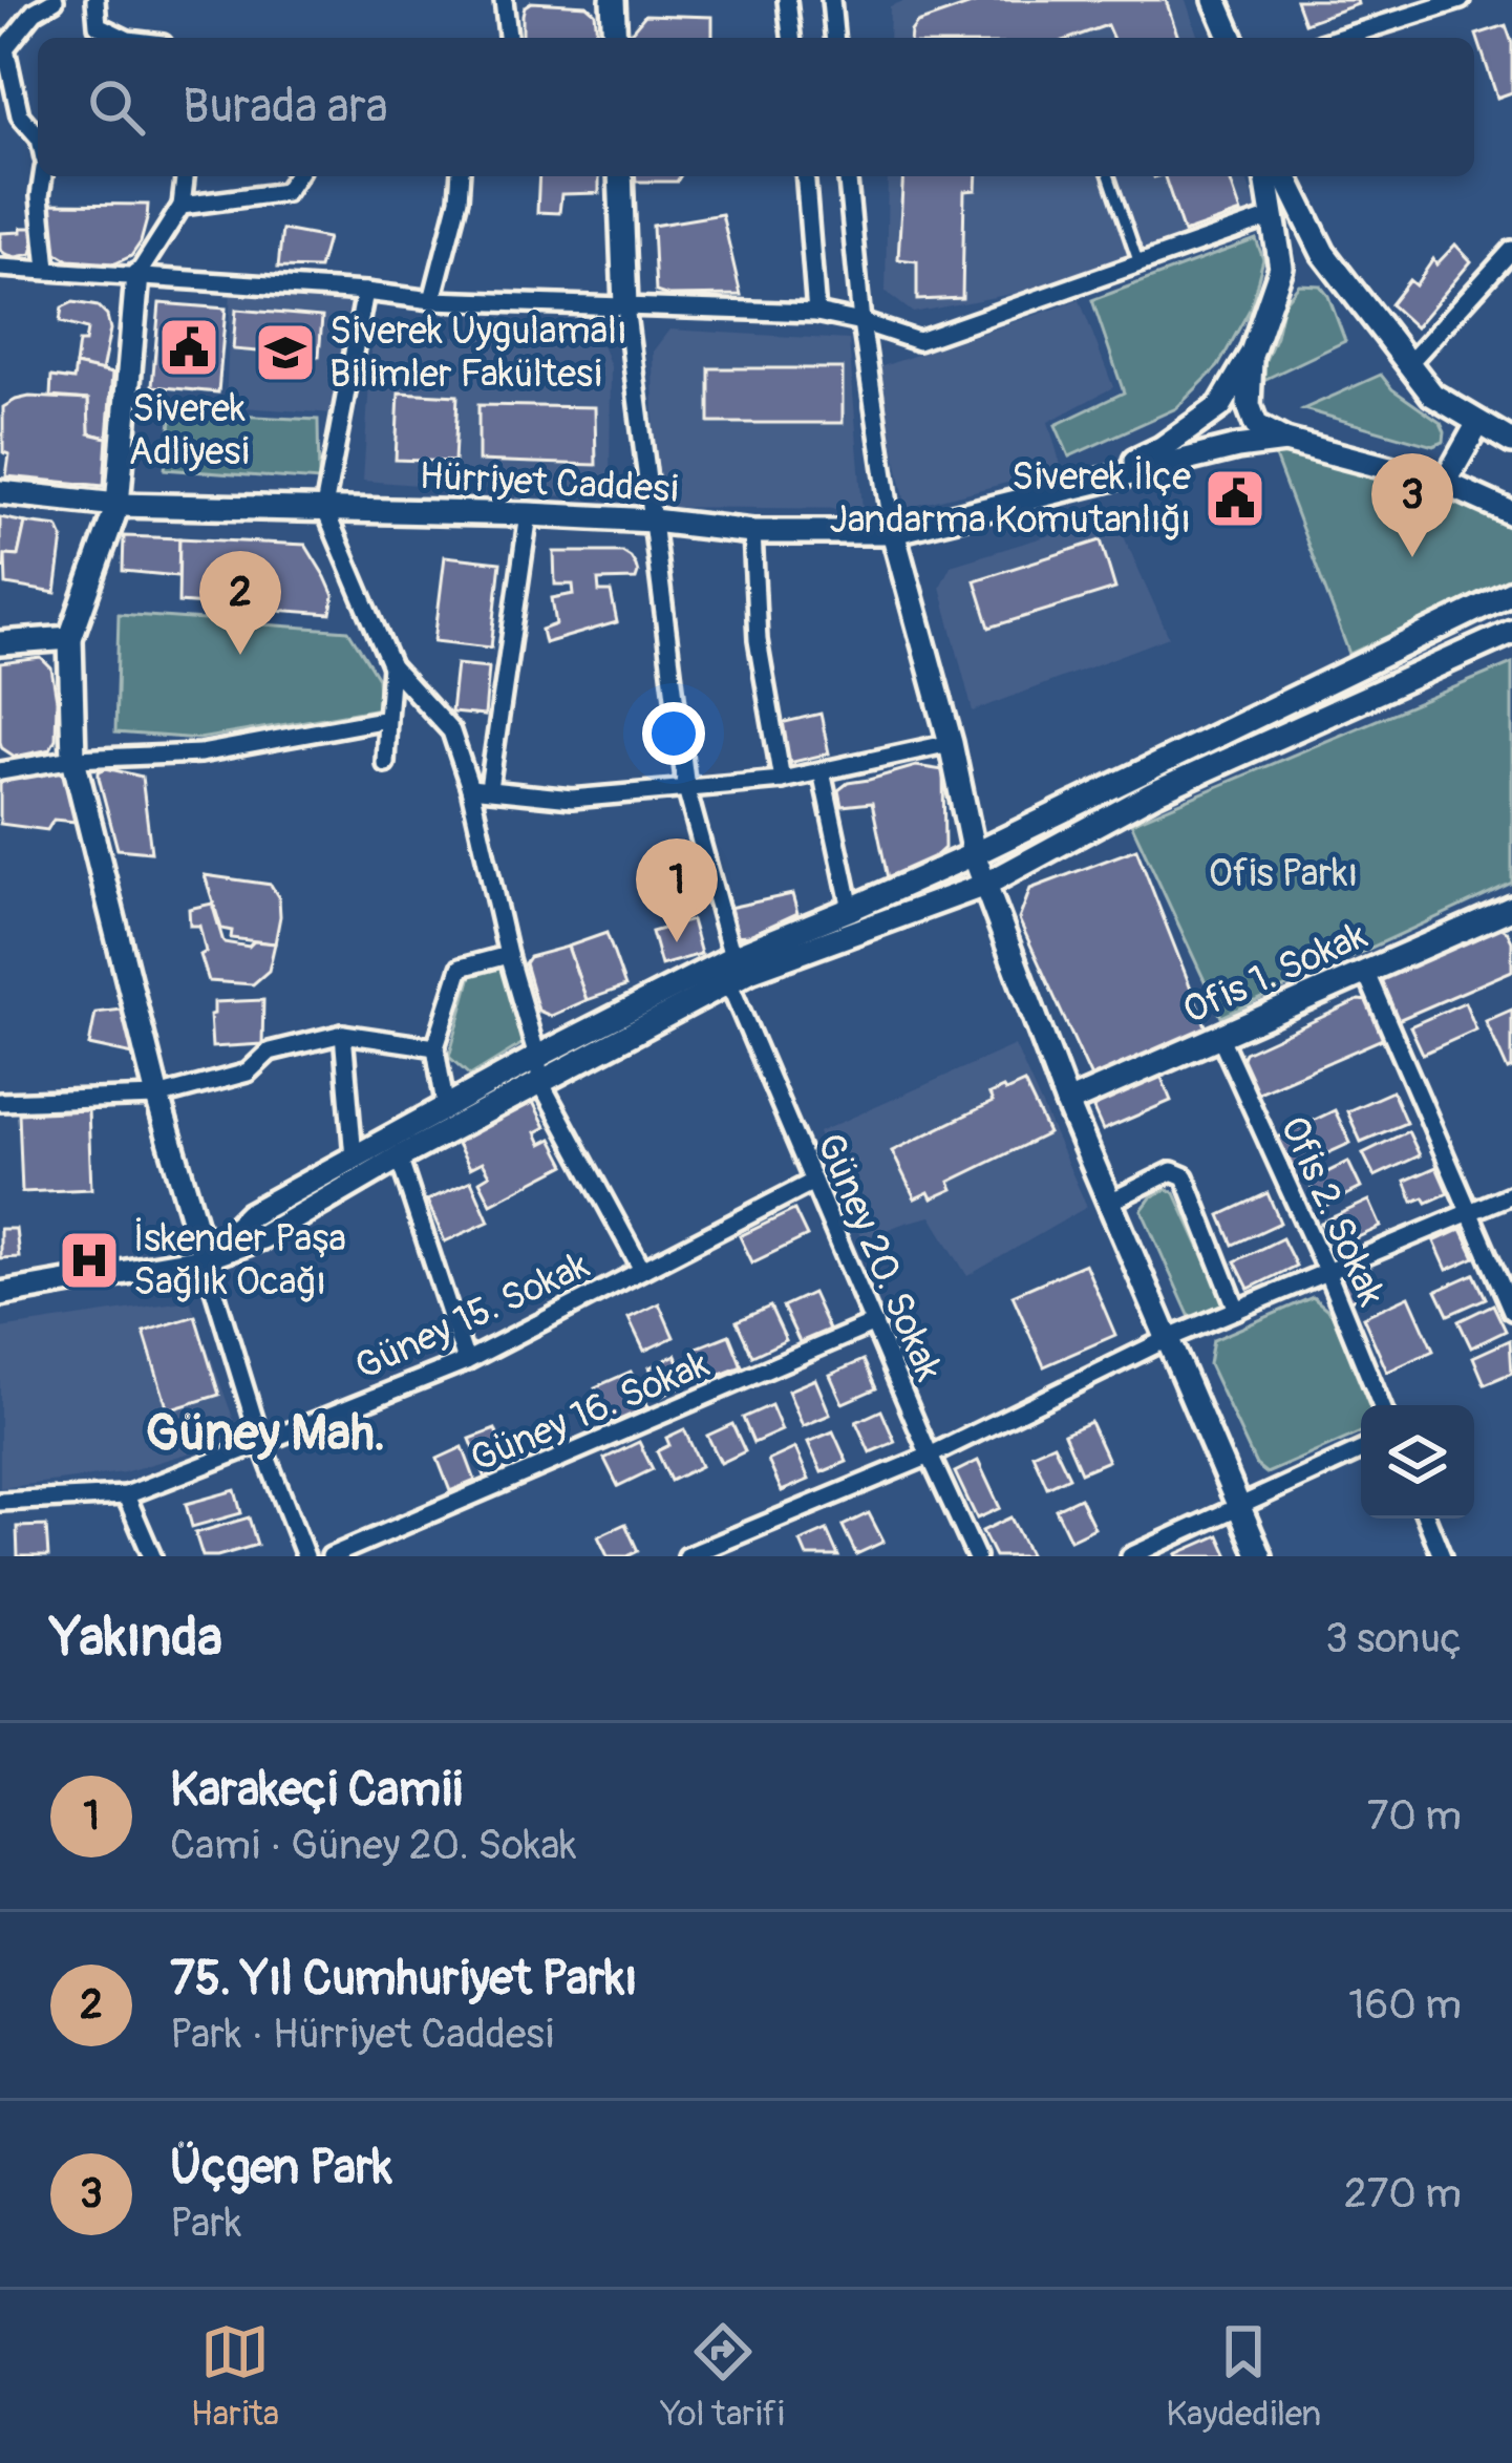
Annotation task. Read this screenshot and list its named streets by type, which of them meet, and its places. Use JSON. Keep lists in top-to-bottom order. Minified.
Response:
{"streets":{"main road":["Hürriyet Caddesi","Ofis 1. Sokak"],"street":["Ofis 2. Sokak","Güney 20. Sokak","Güney 15. Sokak","Güney 16. Sokak"]},"crossings":[["Ofis 1. Sokak","Ofis 2. Sokak"],["Güney 20. Sokak","Güney 15. Sokak"],["Güney 20. Sokak","Güney 16. Sokak"]],"districts":["Güney Mah."],"parks":["Ofis Parkı"],"places":{"public building":["Siverek Adliyesi","Siverek İlçe Jandarma Komutanlığı"],"school or university":["Siverek Uygulamalı Bilimler Fakültesi"],"hospital":["İskender Paşa Sağlık Ocağı"]},"page":{"search":"Burada ara","pins":["3","2","1"],"heading":["Yakında","3 sonuç"],"list":[{"mark":"1","name":"Karakeçi Camii","note":"Cami · Güney 20. Sokak","value":"70 m"},{"mark":"2","name":"75. Yıl Cumhuriyet Parkı","note":"Park · Hürriyet Caddesi","value":"160 m"},{"mark":"3","name":"Üçgen Park","note":"Park","value":"270 m"}],"nav":["Harita","Yol tarifi","Kaydedilen"]}}
